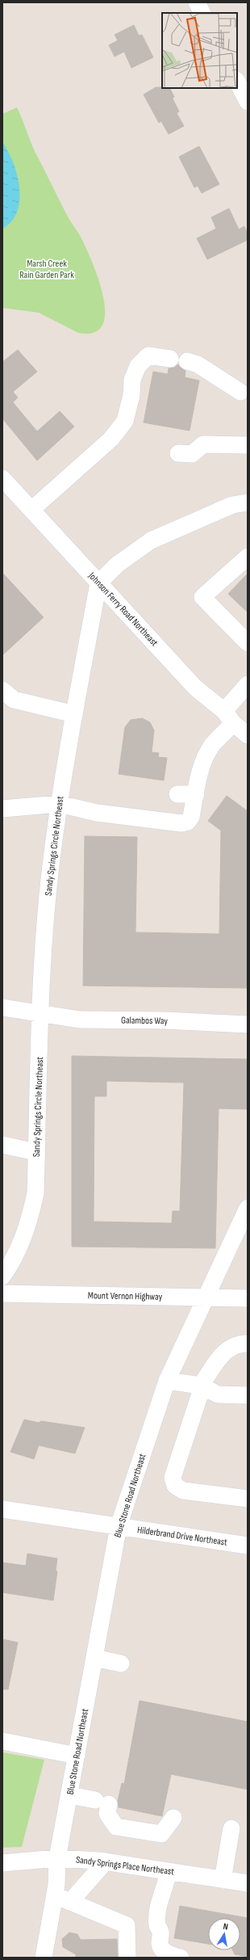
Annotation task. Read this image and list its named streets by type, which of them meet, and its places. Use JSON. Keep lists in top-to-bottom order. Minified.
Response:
{"streets":{"street":["Johnson Ferry Road Northeast","Sandy Springs Circle Northeast","Galambos Way","Mount Vernon Highway","Blue Stone Road Northeast","Hilderbrand Drive Northeast","Sandy Springs Place Northeast"]},"crossings":[["Johnson Ferry Road Northeast","Sandy Springs Circle Northeast"],["Sandy Springs Circle Northeast","Galambos Way"],["Mount Vernon Highway","Blue Stone Road Northeast"],["Blue Stone Road Northeast","Hilderbrand Drive Northeast"],["Blue Stone Road Northeast","Sandy Springs Place Northeast"]],"parks":["Marsh Creek Rain Garden Park"],"north":"top"}
